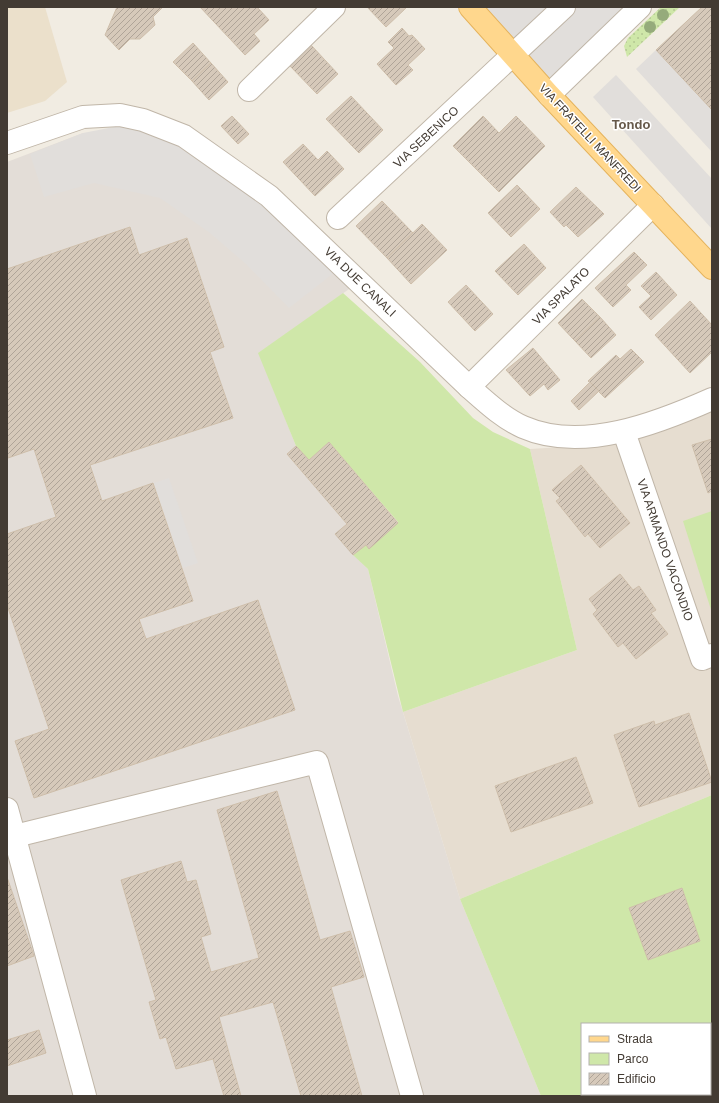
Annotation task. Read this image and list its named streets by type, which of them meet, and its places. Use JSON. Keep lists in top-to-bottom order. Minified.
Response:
{"streets":{"main road":["VIA FRATELLI MANFREDI"],"street":["VIA SEBENICO","VIA DUE CANALI","VIA SPALATO","VIA ARMANDO VACONDIO"]},"crossings":[["VIA SEBENICO","VIA FRATELLI MANFREDI"],["VIA FRATELLI MANFREDI","VIA SPALATO"],["VIA DUE CANALI","VIA SPALATO"],["VIA DUE CANALI","VIA ARMANDO VACONDIO"]],"districts":["Tondo"],"legend":["Strada","Parco","Edificio"]}
